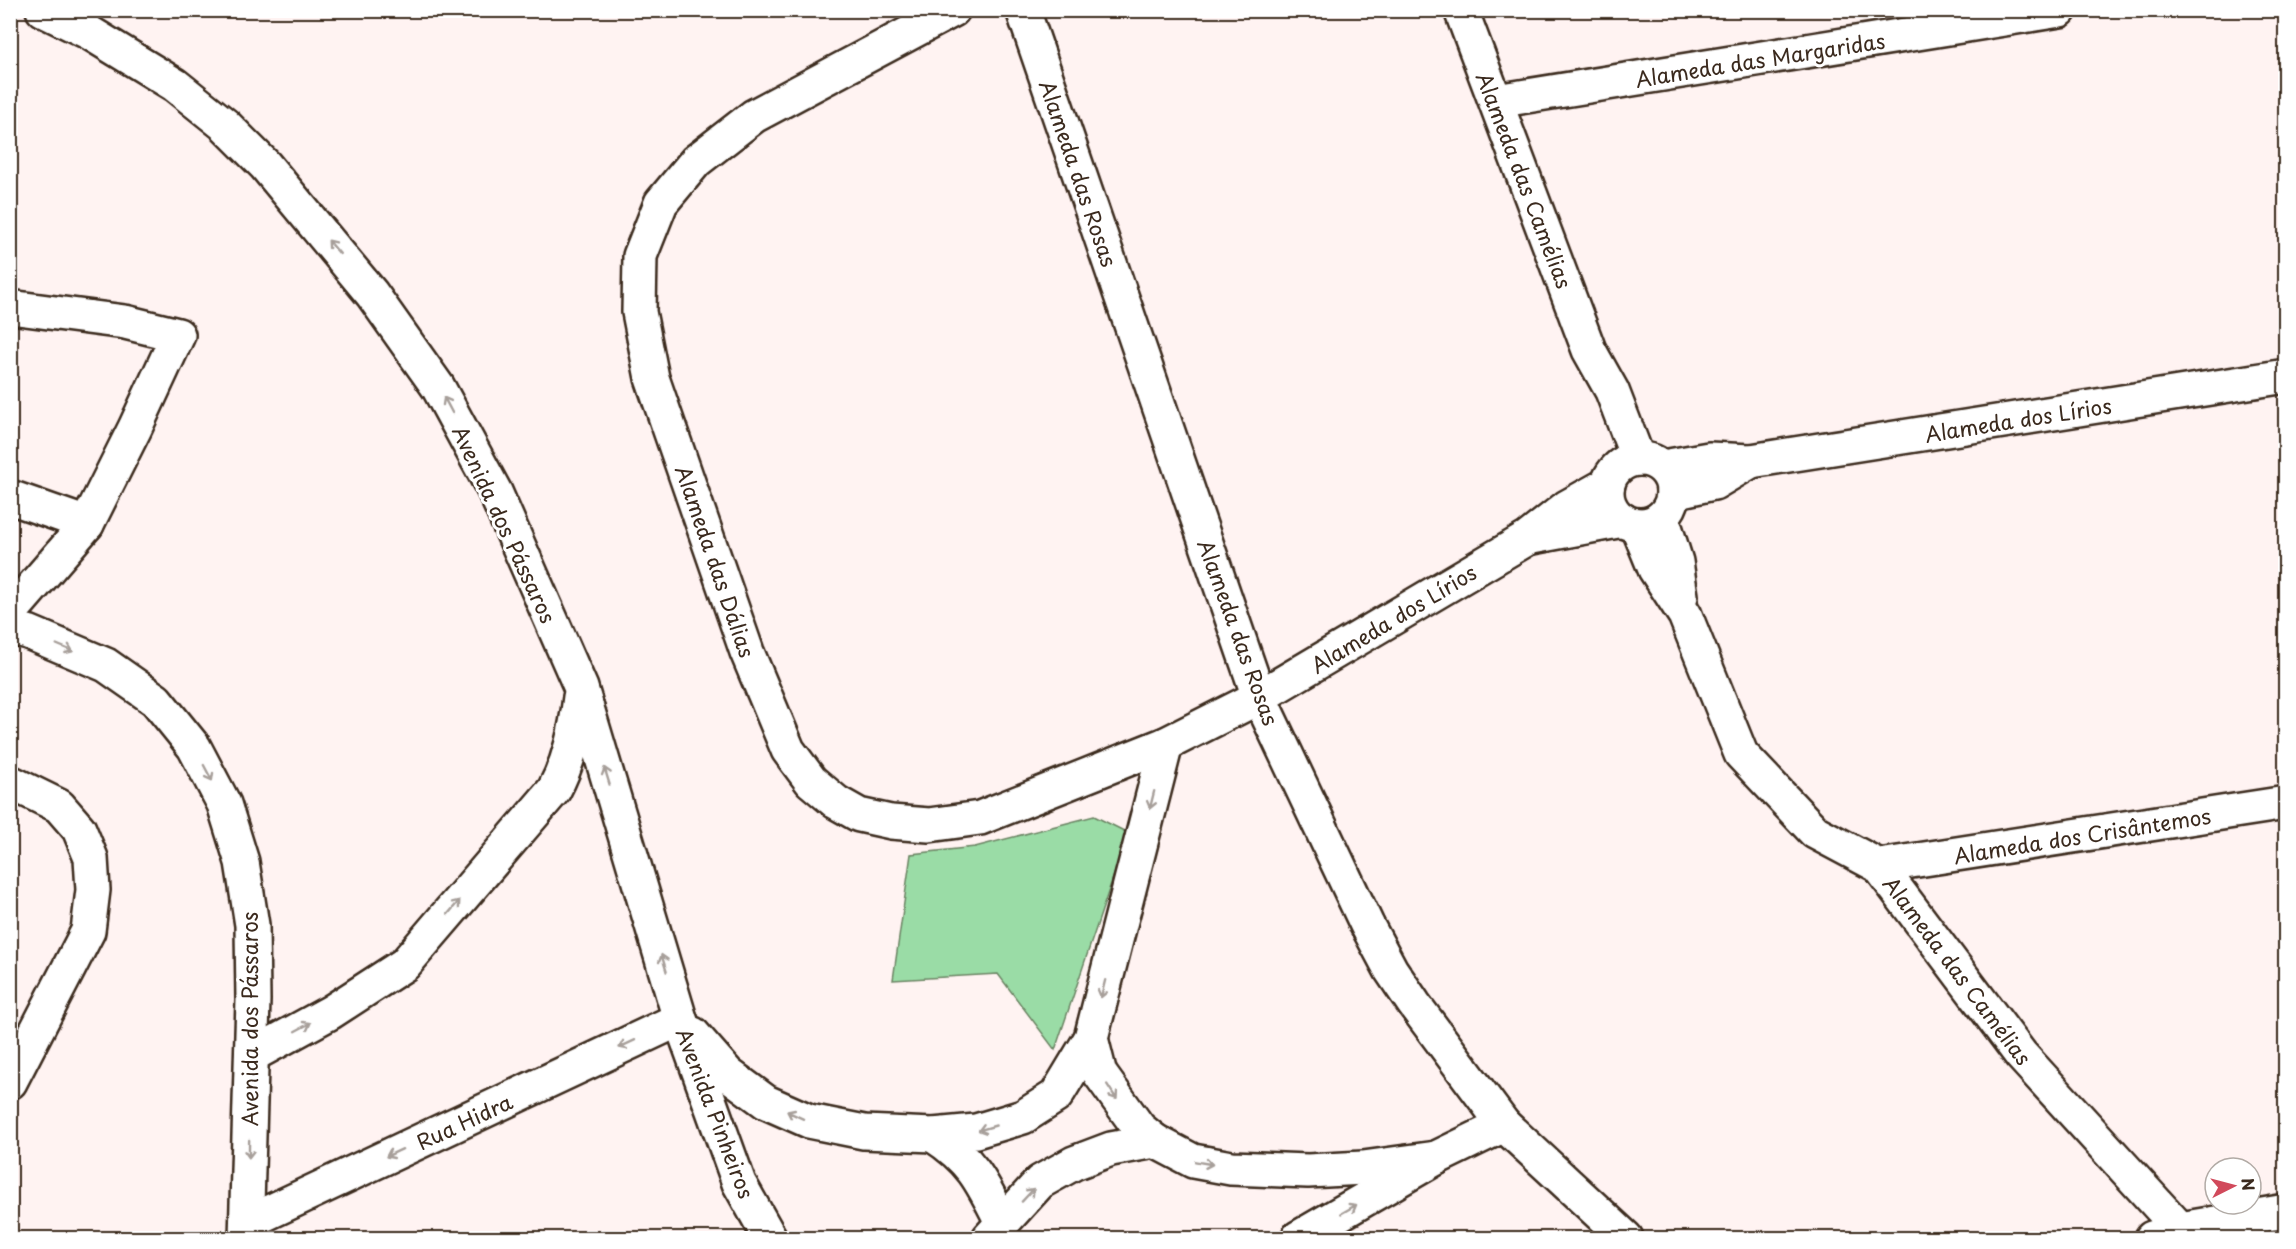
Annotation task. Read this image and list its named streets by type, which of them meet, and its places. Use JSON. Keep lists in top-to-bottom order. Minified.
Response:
{"streets":{"street":["Alameda das Margaridas","Alameda das Rosas","Alameda das Camélias","Alameda dos Lírios","Avenida dos Pássaros","Alameda das Dálias","Alameda dos Crisântemos","Avenida Pinheiros","Rua Hidra"]},"crossings":[["Alameda das Margaridas","Alameda das Camélias"],["Alameda das Rosas","Alameda dos Lírios"],["Alameda das Rosas","Alameda das Dálias"],["Alameda das Camélias","Alameda dos Lírios"],["Alameda das Camélias","Alameda dos Crisântemos"],["Alameda dos Lírios","Alameda das Dálias"],["Avenida dos Pássaros","Avenida Pinheiros"],["Avenida dos Pássaros","Rua Hidra"],["Avenida Pinheiros","Rua Hidra"]],"one_way":["Rua Hidra"],"north":"right"}
